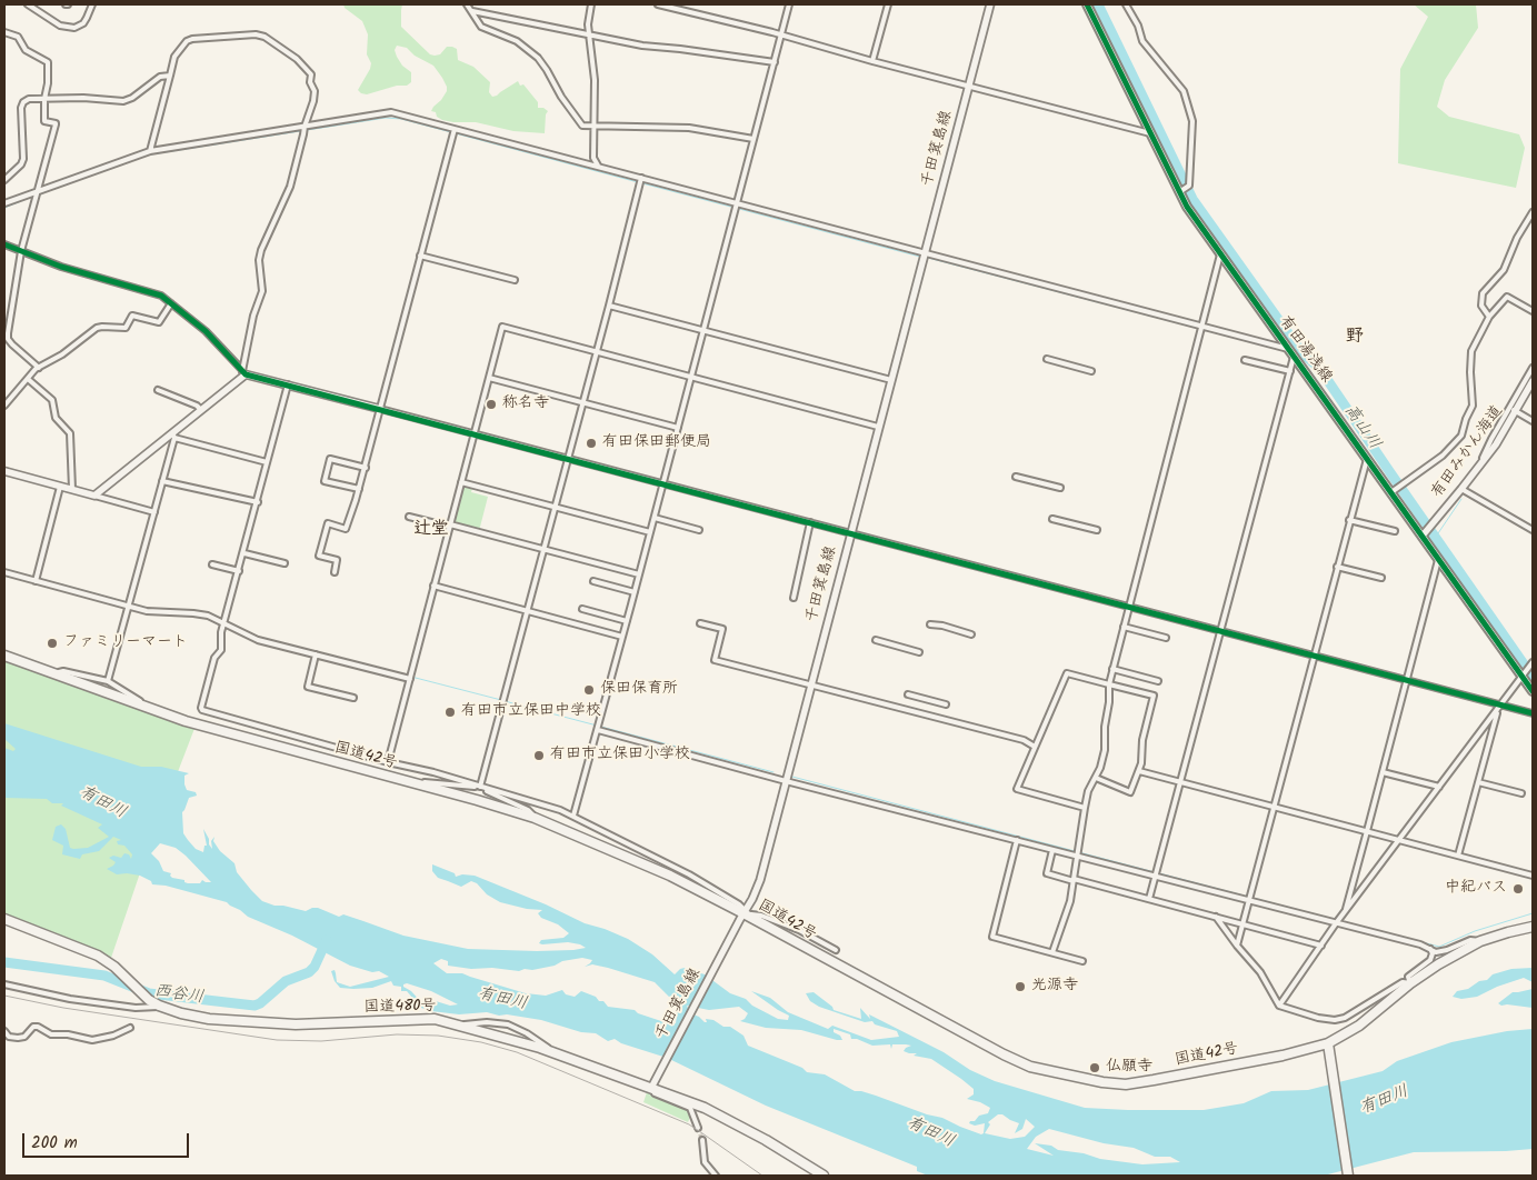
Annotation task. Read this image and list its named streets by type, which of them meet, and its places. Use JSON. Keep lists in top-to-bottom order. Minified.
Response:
{"streets":{"highway":["国道42号","国道480号"],"main road":["千田箕島線","有田湯浅線","有田みかん海道"]},"crossings":[["千田箕島線","国道42号"],["千田箕島線","国道480号"],["有田湯浅線","有田みかん海道"]],"districts":["野","辻堂"],"water":["高山川","有田川","西谷川"],"places":["称名寺","有田保田郵便局","ファミリーマート","保田保育所","有田市立保田中学校","有田市立保田小学校","中紀バス","光源寺","仏願寺"],"scale_bar":"200 m"}
